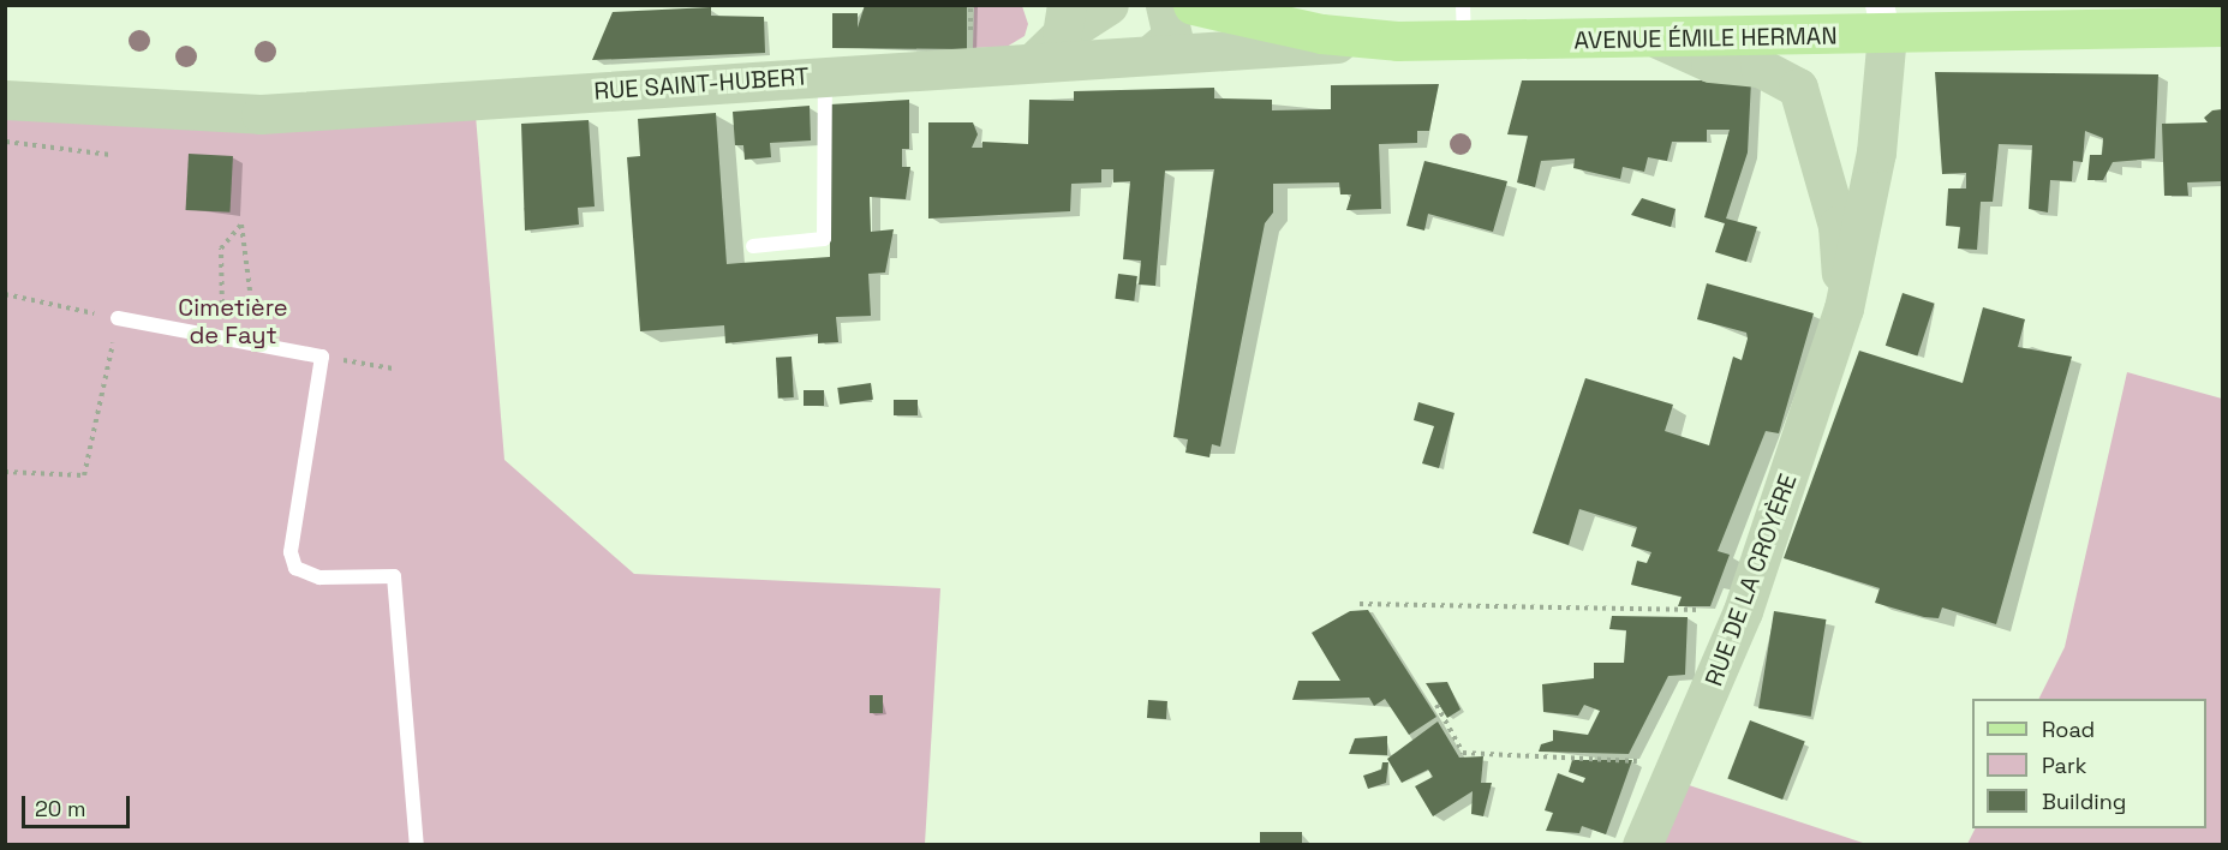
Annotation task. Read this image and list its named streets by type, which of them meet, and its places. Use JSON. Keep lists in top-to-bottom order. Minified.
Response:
{"streets":{"main road":["AVENUE ÉMILE HERMAN"],"street":["RUE SAINT-HUBERT","RUE DE LA CROYÈRE"]},"crossings":[["AVENUE ÉMILE HERMAN","RUE SAINT-HUBERT"],["AVENUE ÉMILE HERMAN","RUE DE LA CROYÈRE"]],"parks":["Cimetière de Fayt"],"legend":["Road","Park","Building"],"scale_bar":"20 m"}
